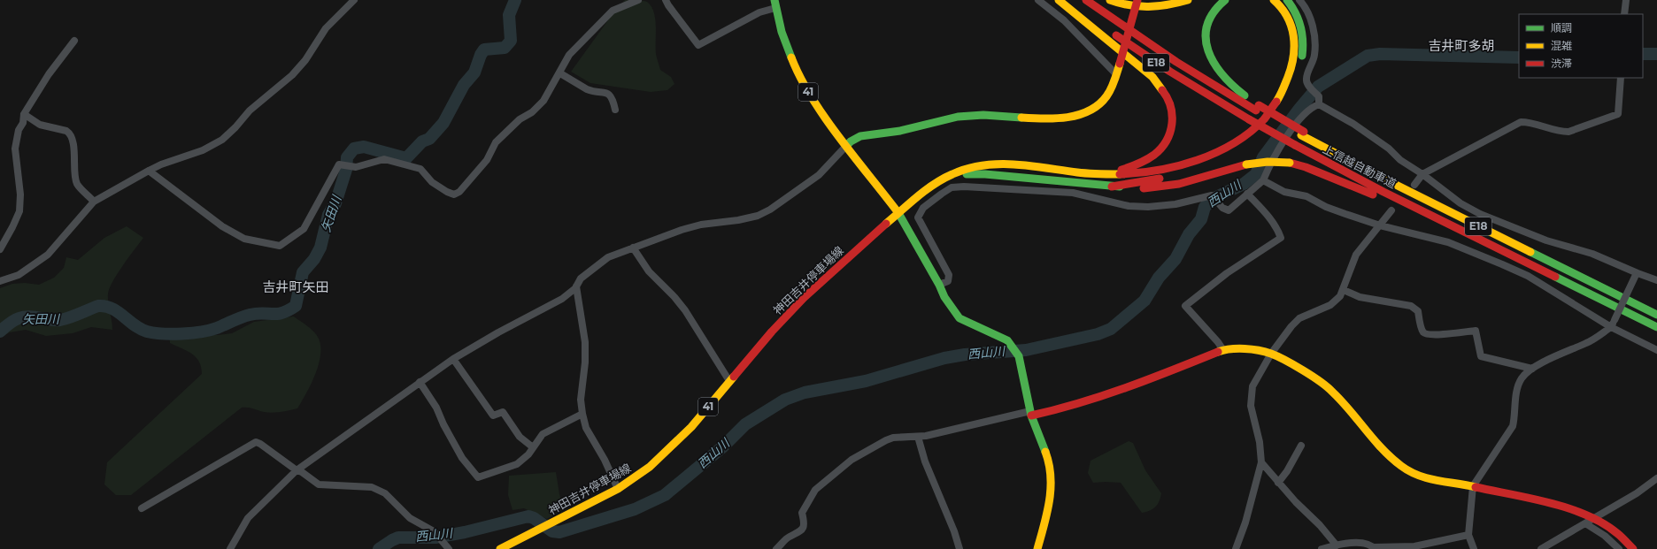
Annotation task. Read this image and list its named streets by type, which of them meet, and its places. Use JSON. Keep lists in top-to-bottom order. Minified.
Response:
{"streets":{"main road":["E18","41","上信越自動車道","神田吉井停車場線"]},"crossings":[["41","神田吉井停車場線"]],"districts":["吉井町多胡","吉井町矢田"],"water":["西山川","矢田川"],"legend":["順調","混雑","渋滞"]}
